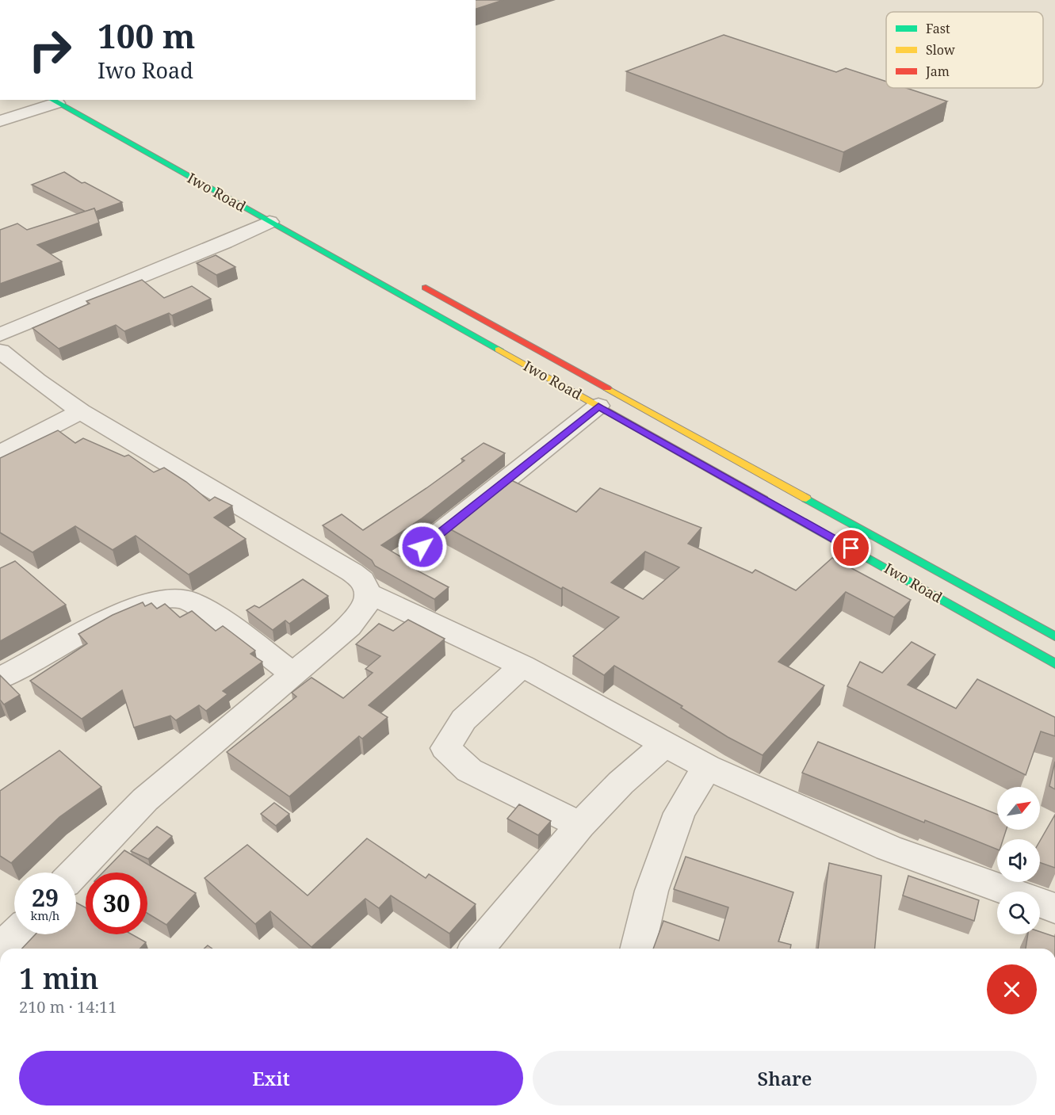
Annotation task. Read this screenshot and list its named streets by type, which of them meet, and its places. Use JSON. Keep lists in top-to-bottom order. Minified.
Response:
{"streets":{"main road":["Iwo Road"]},"legend":["Fast","Slow","Jam"],"north":"top right","page":{"turn":["100 m","Iwo Road"],"speed":"29 km/h","limit":"30","heading":["1 min","210 m · 14:11"],"buttons":["Exit","Share"]}}
